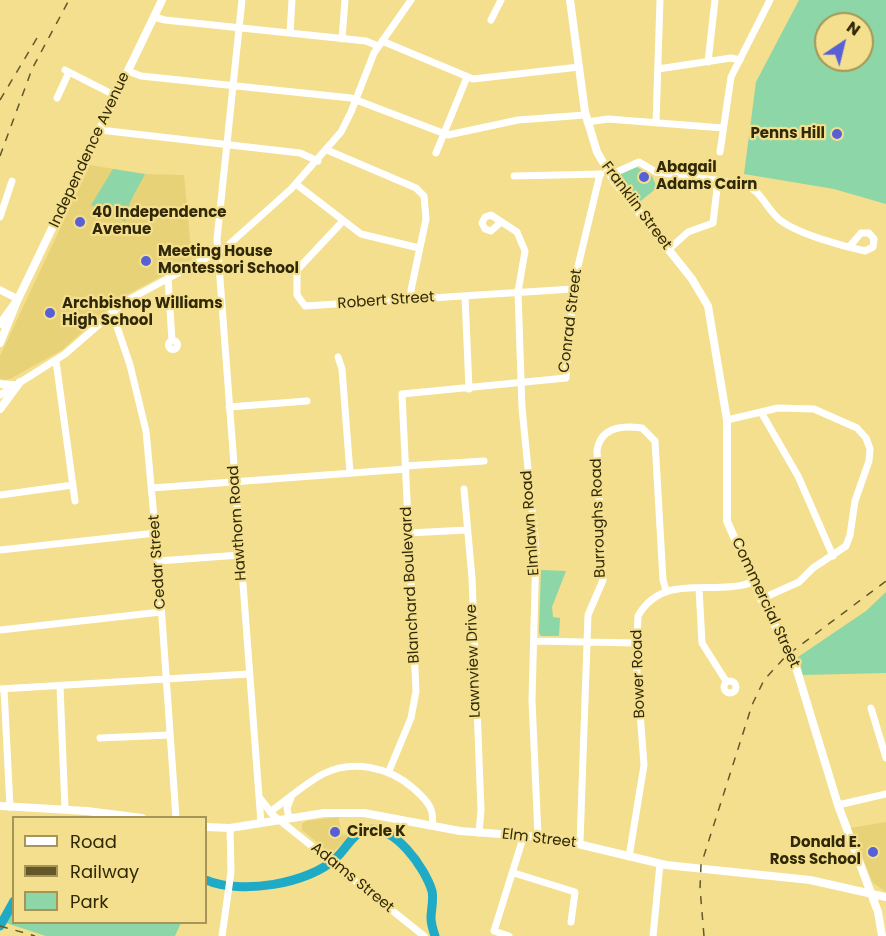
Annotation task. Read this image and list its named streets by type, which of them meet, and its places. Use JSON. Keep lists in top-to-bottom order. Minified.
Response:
{"streets":{"main road":["Independence Avenue","Franklin Street","Commercial Street","Elm Street"],"street":["Robert Street","Conrad Street","Burroughs Road","Hawthorn Road","Elmlawn Road","Cedar Street","Blanchard Boulevard","Lawnview Drive","Bower Road","Adams Street"]},"crossings":[["Franklin Street","Conrad Street"],["Franklin Street","Commercial Street"],["Robert Street","Conrad Street"],["Robert Street","Elmlawn Road"],["Conrad Street","Elmlawn Road"],["Conrad Street","Blanchard Boulevard"],["Burroughs Road","Bower Road"],["Burroughs Road","Elm Street"],["Hawthorn Road","Elm Street"],["Elmlawn Road","Elm Street"],["Commercial Street","Elm Street"],["Lawnview Drive","Elm Street"],["Bower Road","Elm Street"],["Elm Street","Adams Street"]],"places":["Penns Hill","Abagail Adams Cairn","40 Independence Avenue","Meeting House Montessori School","Archbishop Williams High School","Circle K","Donald E. Ross School"],"legend":["Road","Railway","Park"],"north":"top right"}
